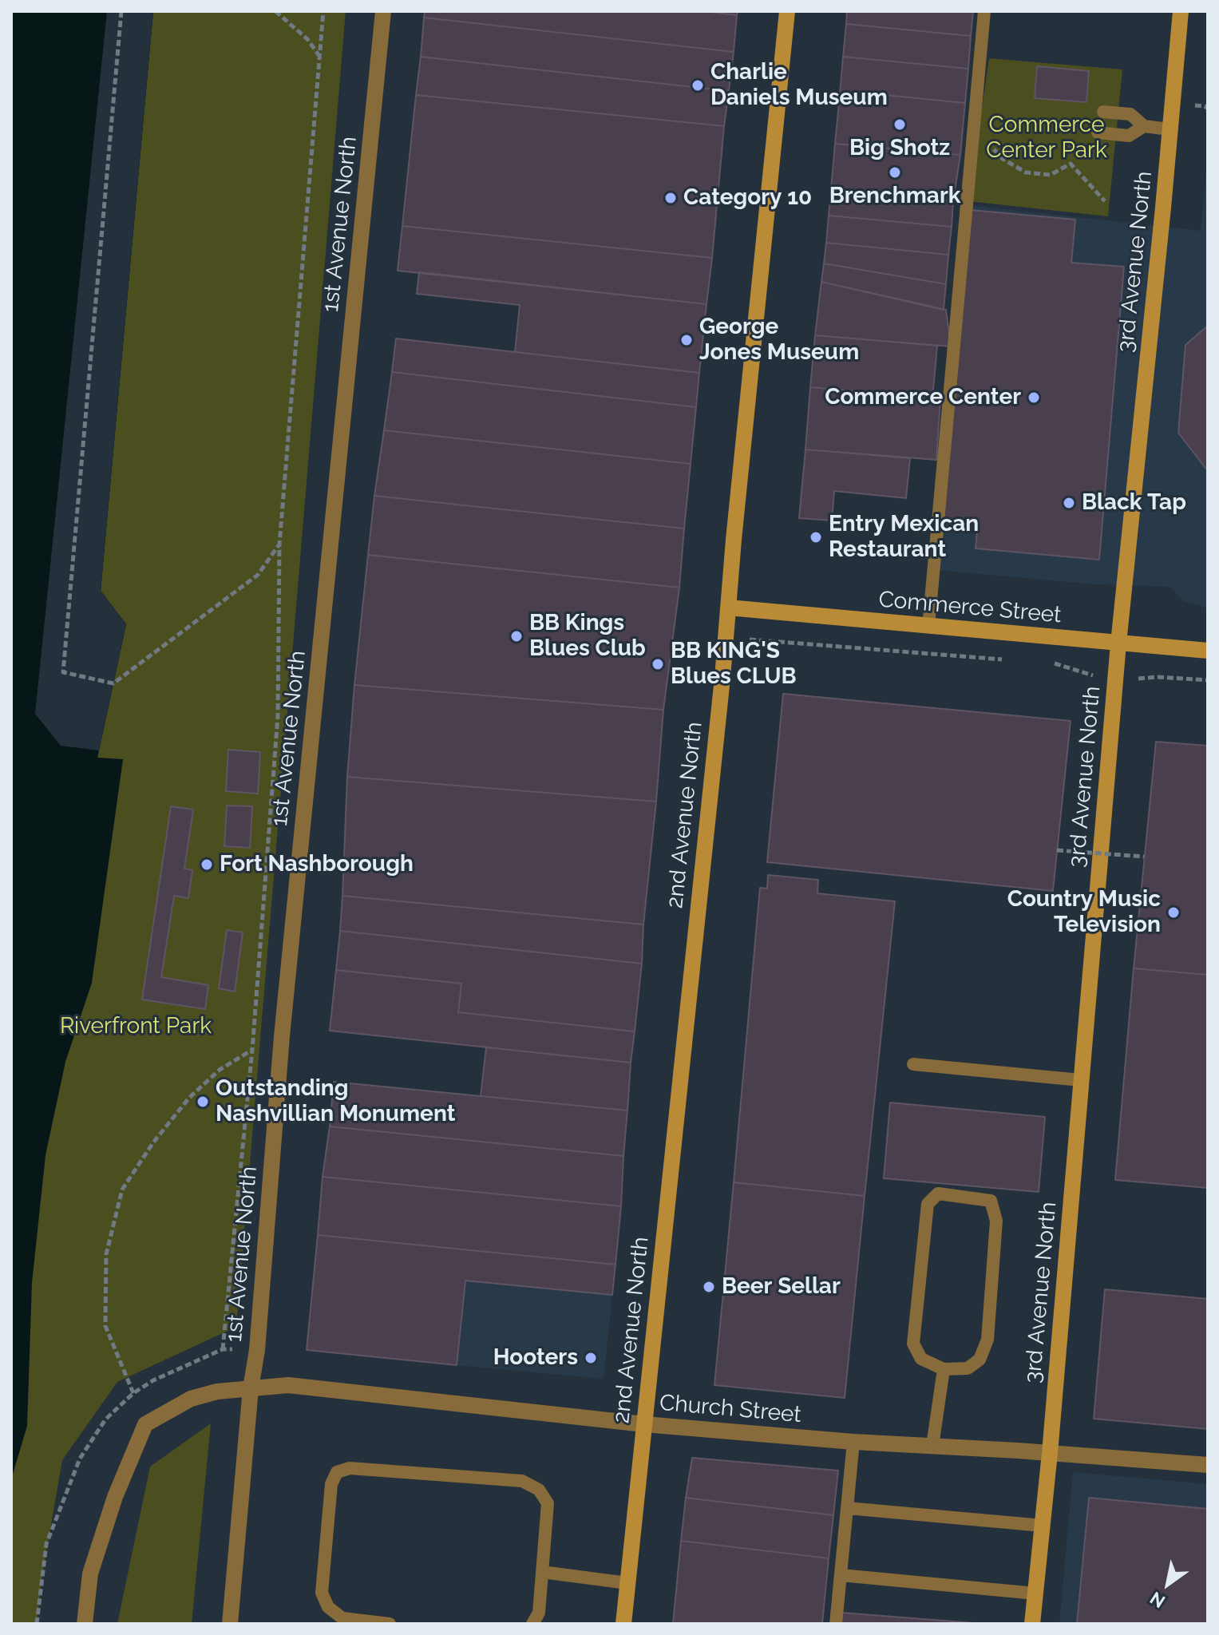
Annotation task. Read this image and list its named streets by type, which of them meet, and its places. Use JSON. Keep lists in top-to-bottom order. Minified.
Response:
{"streets":{"street":["1st Avenue North","3rd Avenue North","Commerce Street","2nd Avenue North","Church Street"]},"crossings":[["1st Avenue North","Church Street"],["3rd Avenue North","Commerce Street"],["3rd Avenue North","Church Street"],["Commerce Street","2nd Avenue North"],["2nd Avenue North","Church Street"]],"parks":["Commerce Center Park","Riverfront Park"],"places":["Charlie Daniels Museum","Big Shotz","Brenchmark","Category 10","George Jones Museum","Commerce Center","Black Tap","Entry Mexican Restaurant","BB Kings Blues Club","BB KING'S Blues CLUB","Fort Nashborough","Country Music Television","Outstanding Nashvillian Monument","Beer Sellar","Hooters"],"north":"bottom left"}
